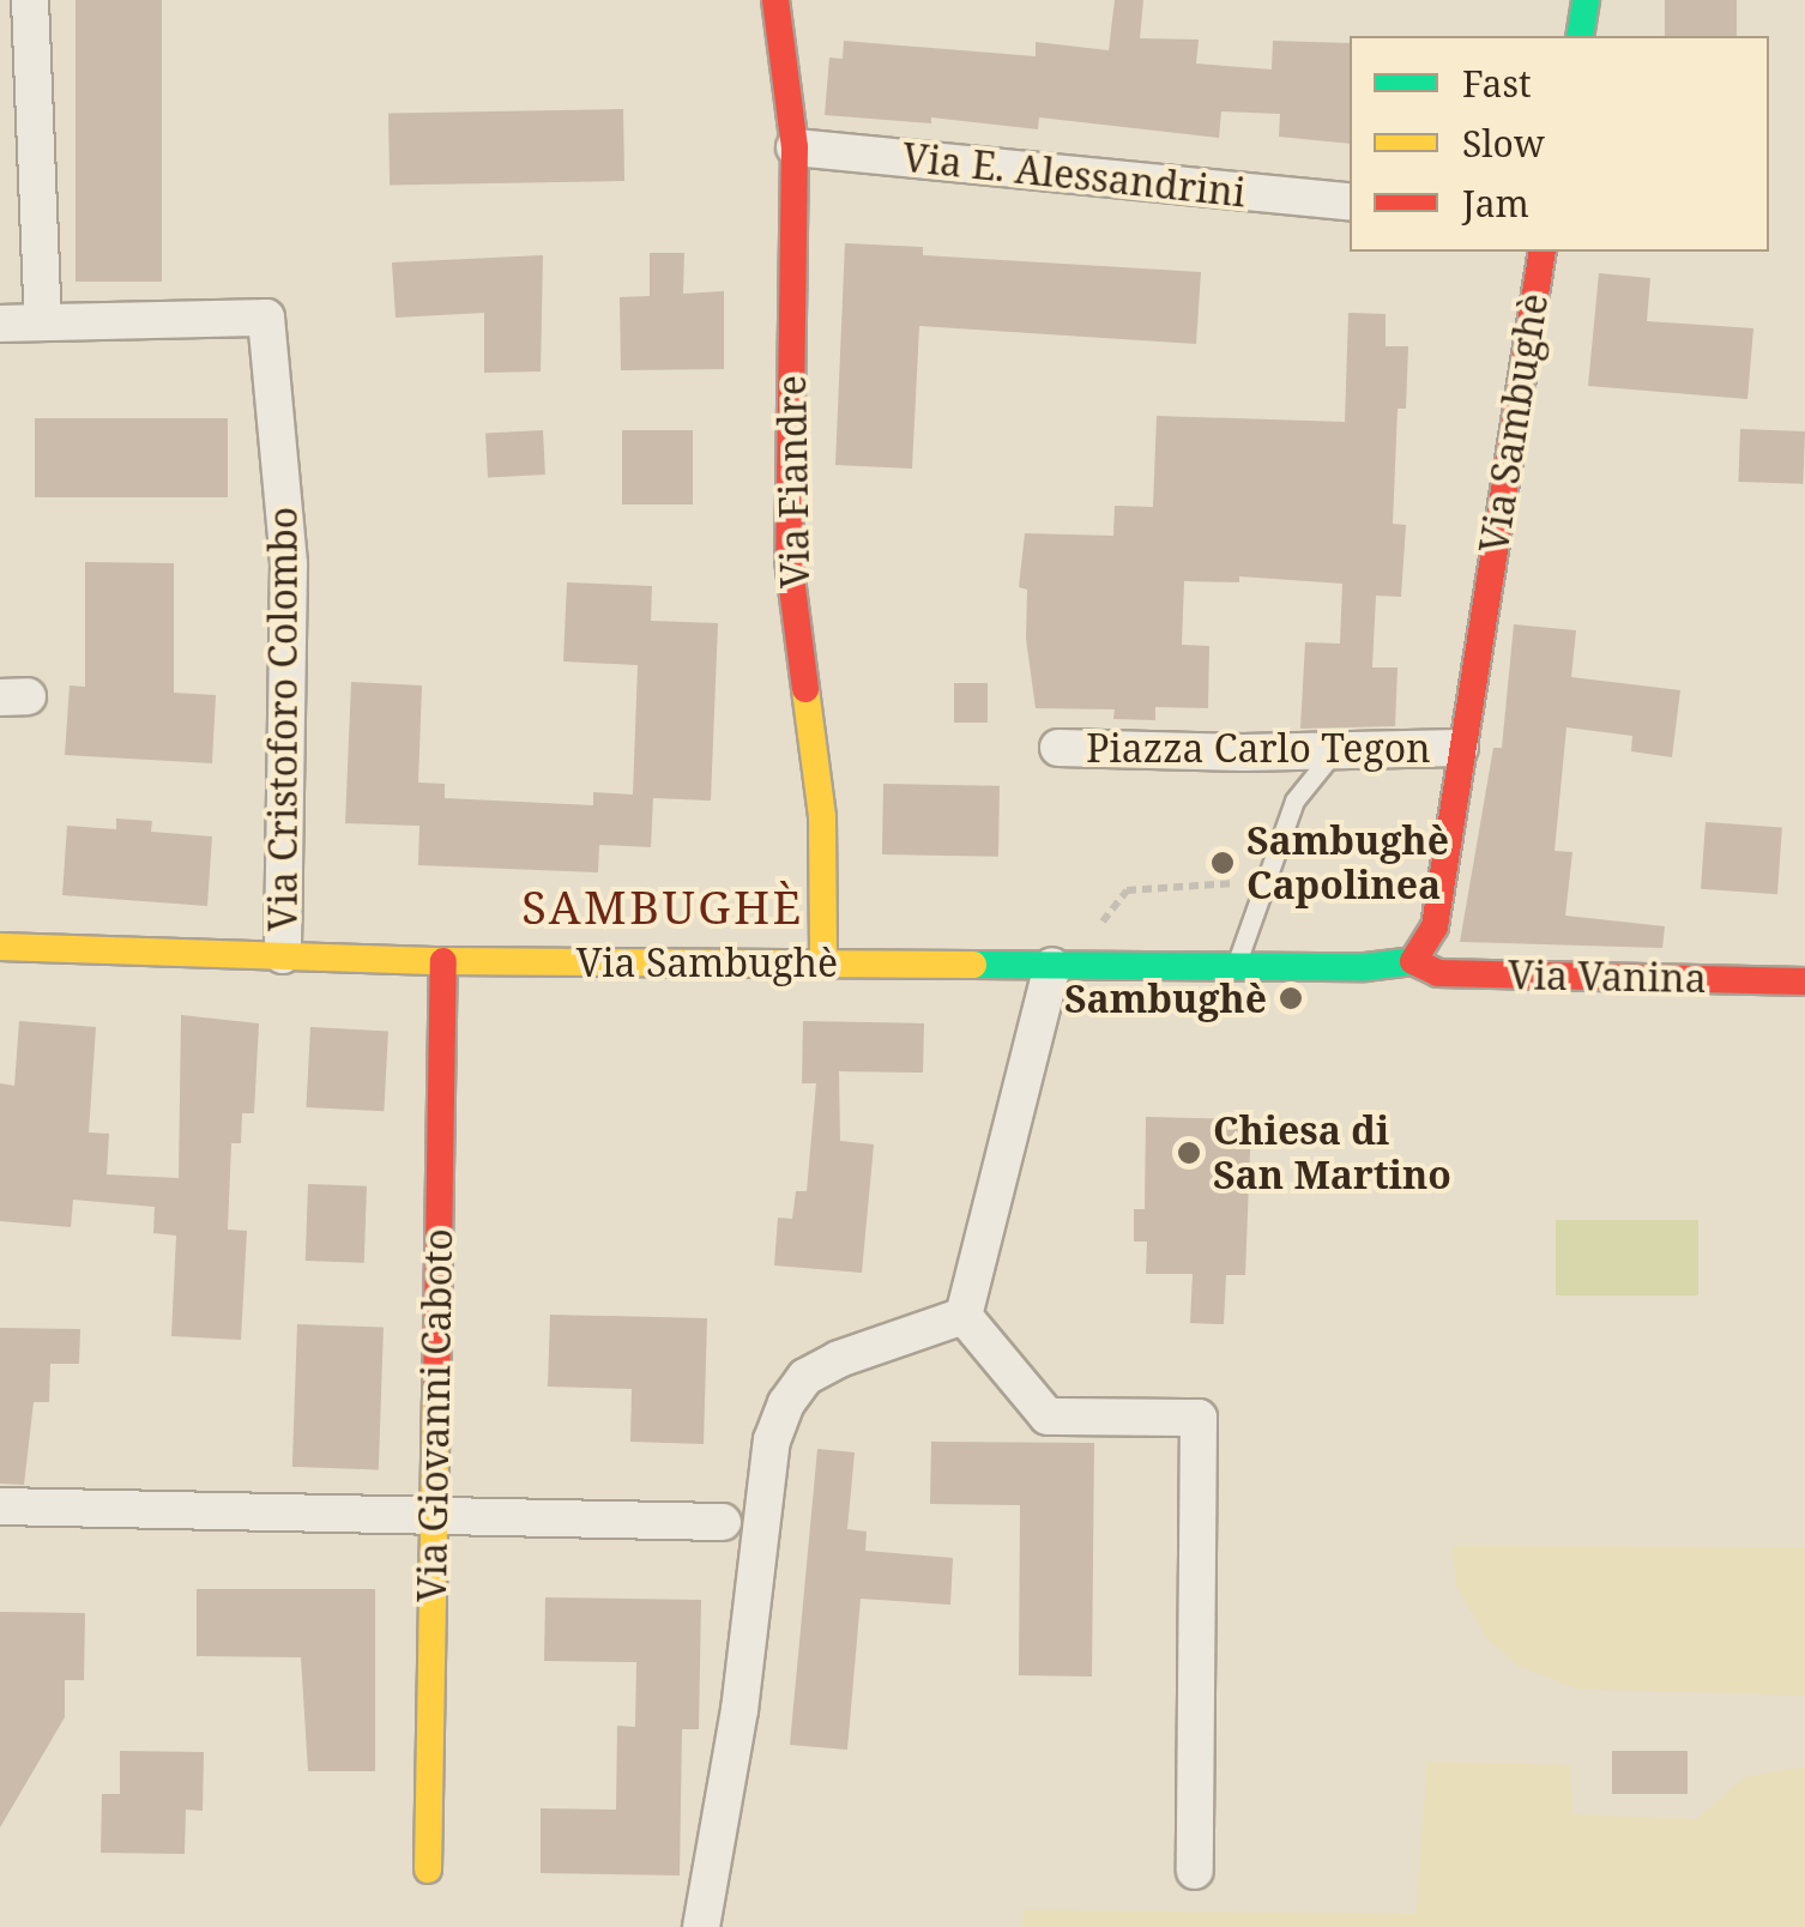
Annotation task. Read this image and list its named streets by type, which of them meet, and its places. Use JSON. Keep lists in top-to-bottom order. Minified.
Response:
{"streets":{"street":["Via E. Alessandrini","Via Sambughè","Via Fiandre","Via Cristoforo Colombo","Piazza Carlo Tegon","Via Vanina","Via Giovanni Caboto"]},"crossings":[["Via E. Alessandrini","Via Fiandre"],["Via Sambughè","Via Fiandre"],["Via Sambughè","Via Cristoforo Colombo"],["Via Sambughè","Piazza Carlo Tegon"],["Via Sambughè","Via Vanina"],["Via Sambughè","Via Giovanni Caboto"],["Piazza Carlo Tegon","Via Vanina"]],"districts":["SAMBUGHÈ"],"places":["Sambughè Capolinea","Sambughè","Chiesa di San Martino"],"legend":["Fast","Slow","Jam"]}
